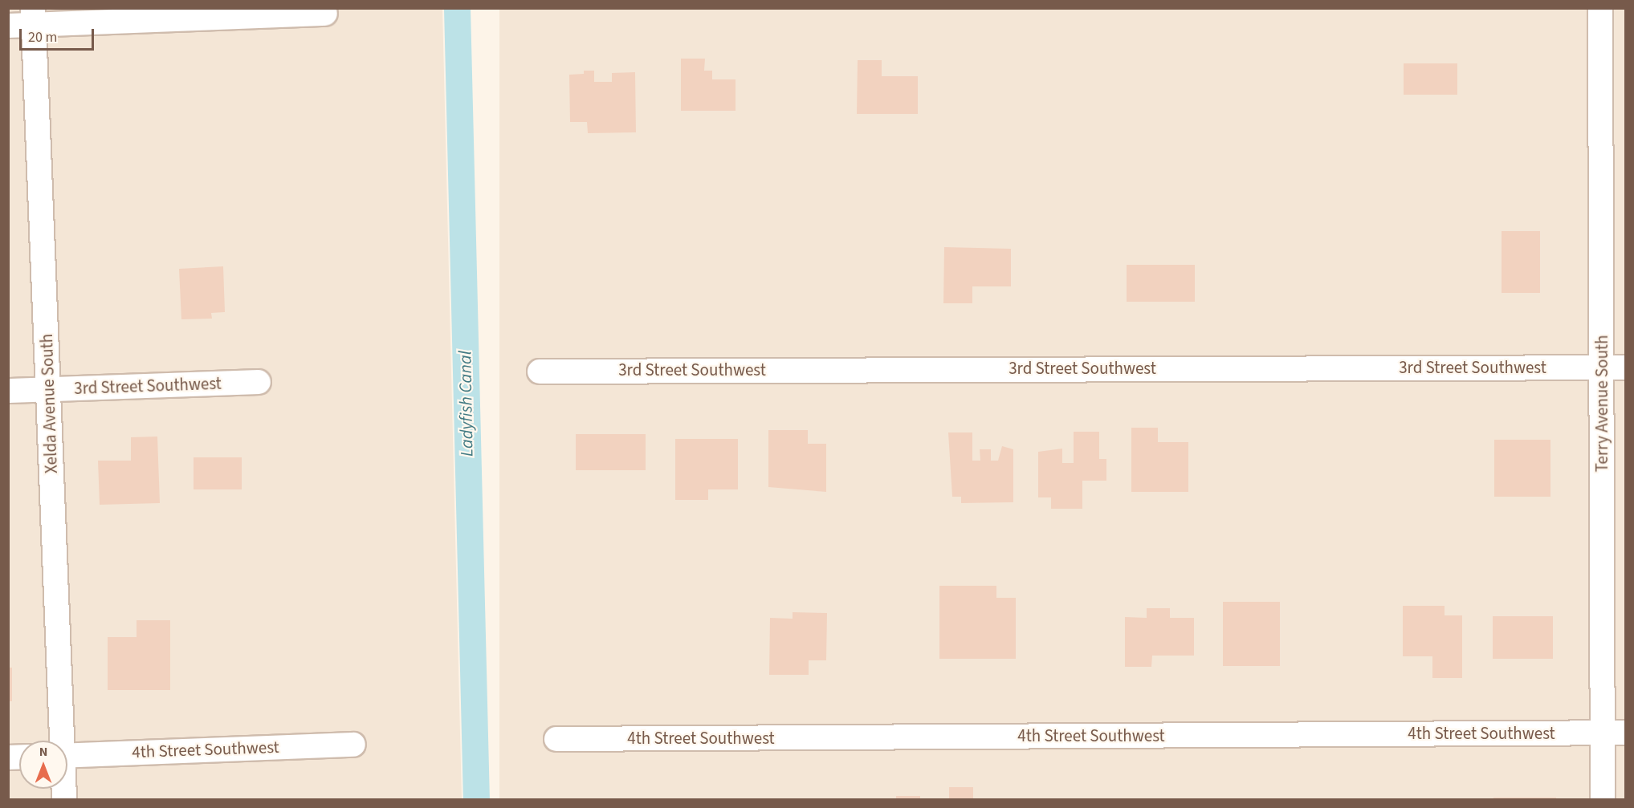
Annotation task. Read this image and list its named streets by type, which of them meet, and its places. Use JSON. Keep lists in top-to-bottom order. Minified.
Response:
{"streets":{"street":["3rd Street Southwest","Xelda Avenue South","Terry Avenue South","4th Street Southwest"]},"crossings":[["3rd Street Southwest","Xelda Avenue South"],["3rd Street Southwest","Terry Avenue South"],["Terry Avenue South","4th Street Southwest"]],"water":["Ladyfish Canal"],"scale_bar":"20 m","north":"top"}
